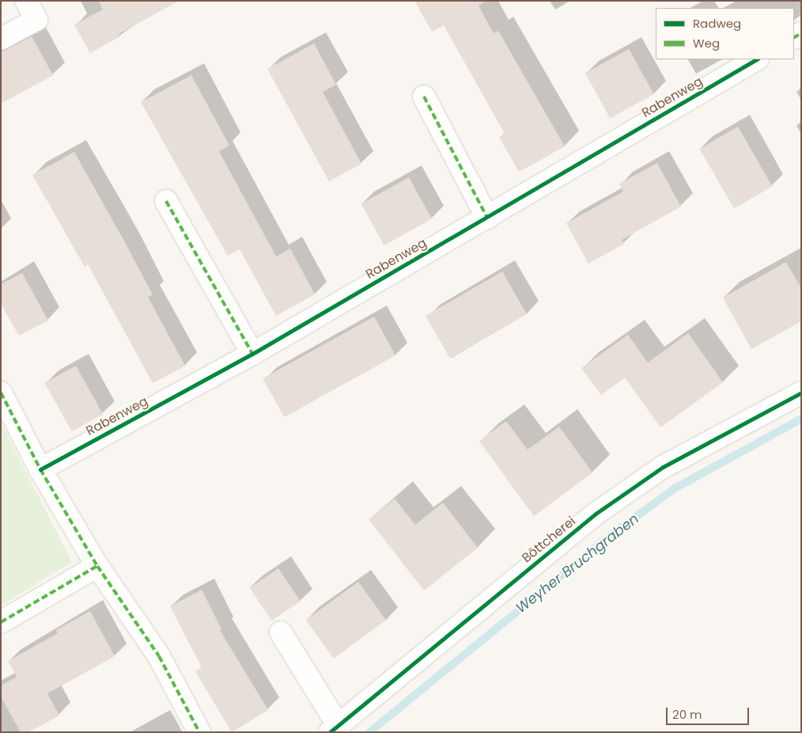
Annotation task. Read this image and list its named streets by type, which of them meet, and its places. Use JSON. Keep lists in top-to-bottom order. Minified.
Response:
{"streets":{"street":["Rabenweg","Böttcherei"]},"water":["Weyher Bruchgraben"],"legend":["Radweg","Weg"],"scale_bar":"20 m"}
